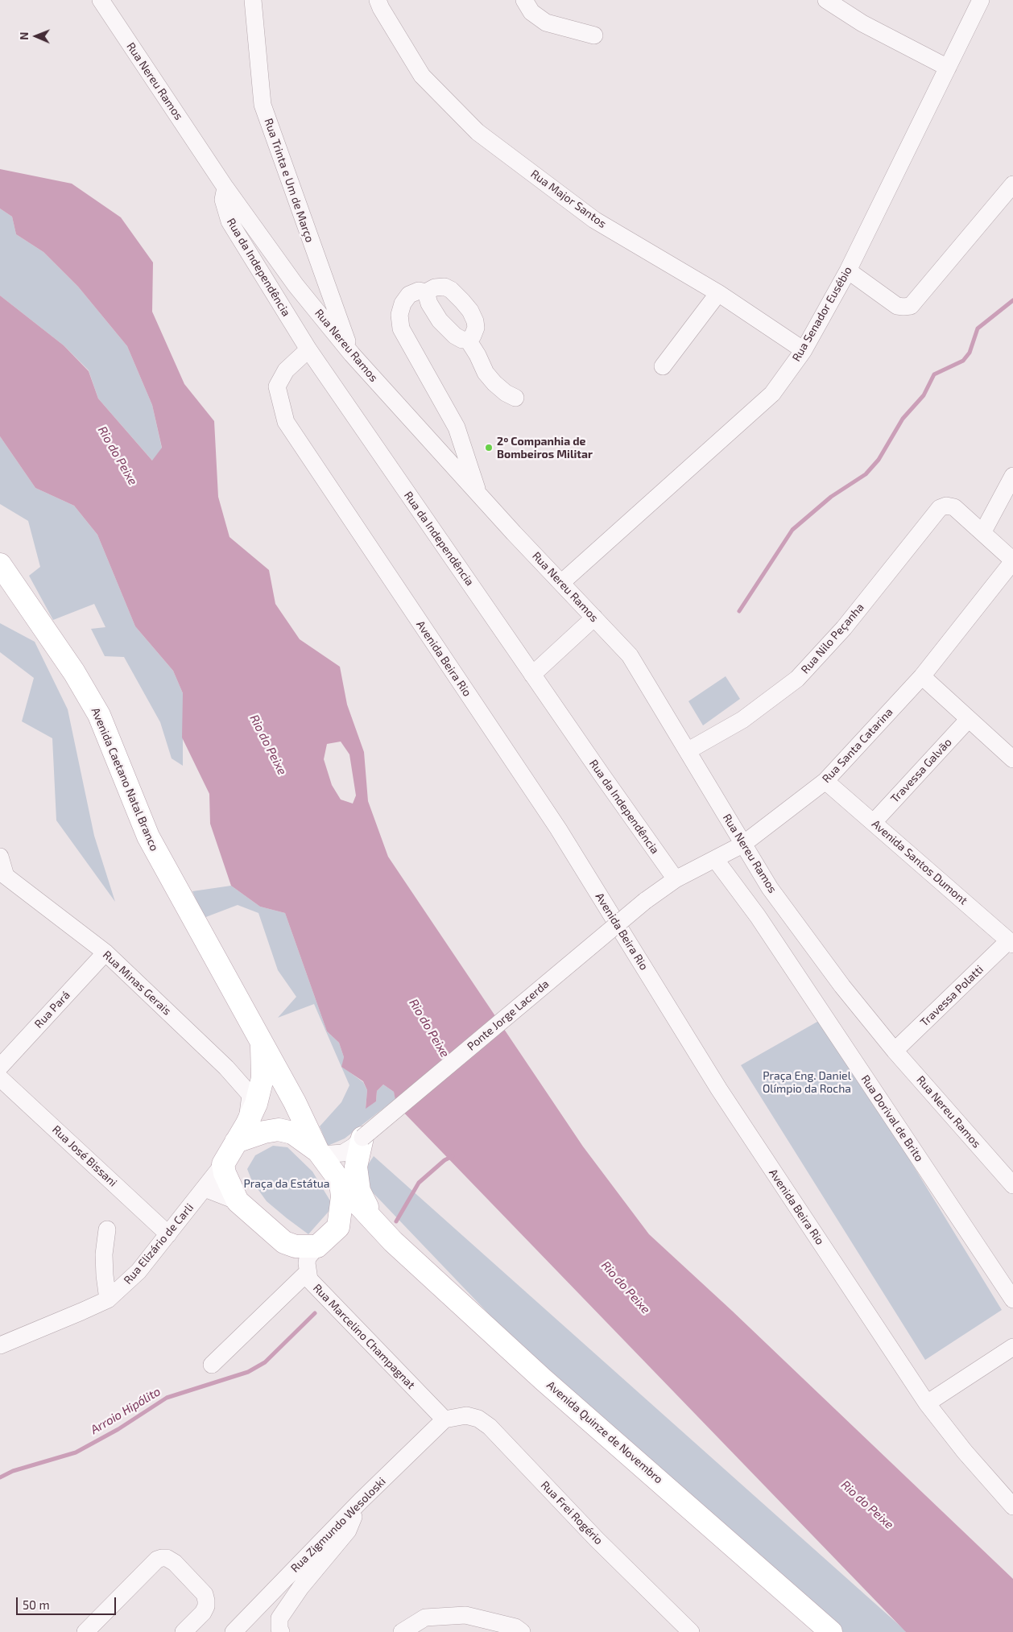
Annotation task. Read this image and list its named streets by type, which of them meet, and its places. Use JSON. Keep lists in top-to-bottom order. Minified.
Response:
{"streets":{"main road":["Avenida Caetano Natal Branco","Avenida Quinze de Novembro"],"street":["Rua Nereu Ramos","Rua Trinta e Um de Março","Rua Major Santos","Rua da Independência","Rua Senador Eusébio","Rua Nilo Peçanha","Avenida Beira Rio","Rua Santa Catarina","Travessa Galvão","Avenida Santos Dumont","Rua Minas Gerais","Travessa Polatti","Rua Pará","Ponte Jorge Lacerda","Rua Dorival de Brito","Rua José Bissani","Rua Elizário de Carli","Rua Marcelino Champagnat","Rua Frei Rogério","Rua Zigmundo Wesoloski"]},"crossings":[["Rua Nereu Ramos","Rua Trinta e Um de Março"],["Rua Nereu Ramos","Rua da Independência"],["Rua Nereu Ramos","Rua Senador Eusébio"],["Rua Nereu Ramos","Rua Nilo Peçanha"],["Rua Nereu Ramos","Rua Santa Catarina"],["Rua Nereu Ramos","Travessa Polatti"],["Rua Major Santos","Rua Senador Eusébio"],["Rua da Independência","Avenida Beira Rio"],["Rua da Independência","Rua Santa Catarina"],["Rua Santa Catarina","Avenida Santos Dumont"],["Rua Santa Catarina","Ponte Jorge Lacerda"],["Rua Santa Catarina","Rua Dorival de Brito"],["Travessa Galvão","Avenida Santos Dumont"],["Avenida Caetano Natal Branco","Rua Minas Gerais"],["Avenida Caetano Natal Branco","Ponte Jorge Lacerda"],["Avenida Caetano Natal Branco","Rua Elizário de Carli"],["Avenida Caetano Natal Branco","Rua Marcelino Champagnat"],["Avenida Caetano Natal Branco","Avenida Quinze de Novembro"],["Avenida Santos Dumont","Travessa Polatti"],["Rua Minas Gerais","Rua Pará"],["Rua Minas Gerais","Ponte Jorge Lacerda"],["Rua Minas Gerais","Rua Elizário de Carli"],["Rua Minas Gerais","Rua Marcelino Champagnat"],["Rua Minas Gerais","Avenida Quinze de Novembro"],["Ponte Jorge Lacerda","Rua Elizário de Carli"],["Ponte Jorge Lacerda","Rua Marcelino Champagnat"],["Ponte Jorge Lacerda","Avenida Quinze de Novembro"],["Rua José Bissani","Rua Elizário de Carli"],["Rua Elizário de Carli","Rua Marcelino Champagnat"],["Rua Elizário de Carli","Avenida Quinze de Novembro"],["Rua Marcelino Champagnat","Avenida Quinze de Novembro"],["Rua Marcelino Champagnat","Rua Frei Rogério"],["Rua Marcelino Champagnat","Rua Zigmundo Wesoloski"],["Rua Frei Rogério","Rua Zigmundo Wesoloski"]],"water":["Rio do Peixe","Arroio Hipólito"],"parks":["Praça Eng. Daniel Olímpio da Rocha","Praça da Estátua"],"places":["2º Companhia de Bombeiros Militar"],"scale_bar":"50 m","north":"left"}
